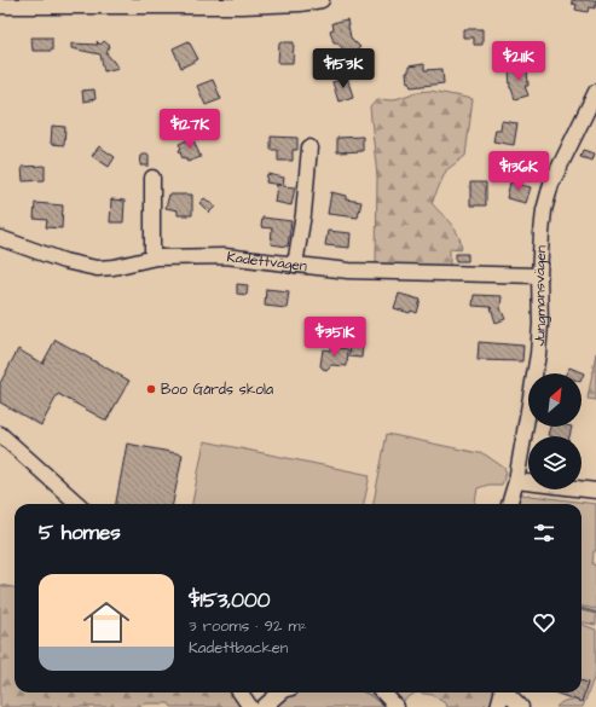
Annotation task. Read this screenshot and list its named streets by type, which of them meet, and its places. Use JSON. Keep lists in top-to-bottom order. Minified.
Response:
{"streets":{"street":["Kadettvägen","Jungmansvägen"]},"crossings":[["Kadettvägen","Jungmansvägen"]],"places":["Boo Gårds skola"],"north":"top right","page":{"price":["$211K","$153K","$127K","$136K","$351K"],"heading":"5 homes","list":[{"name":"$153,000","note":"3 rooms · 92 m² · Kadettbacken"}]}}
